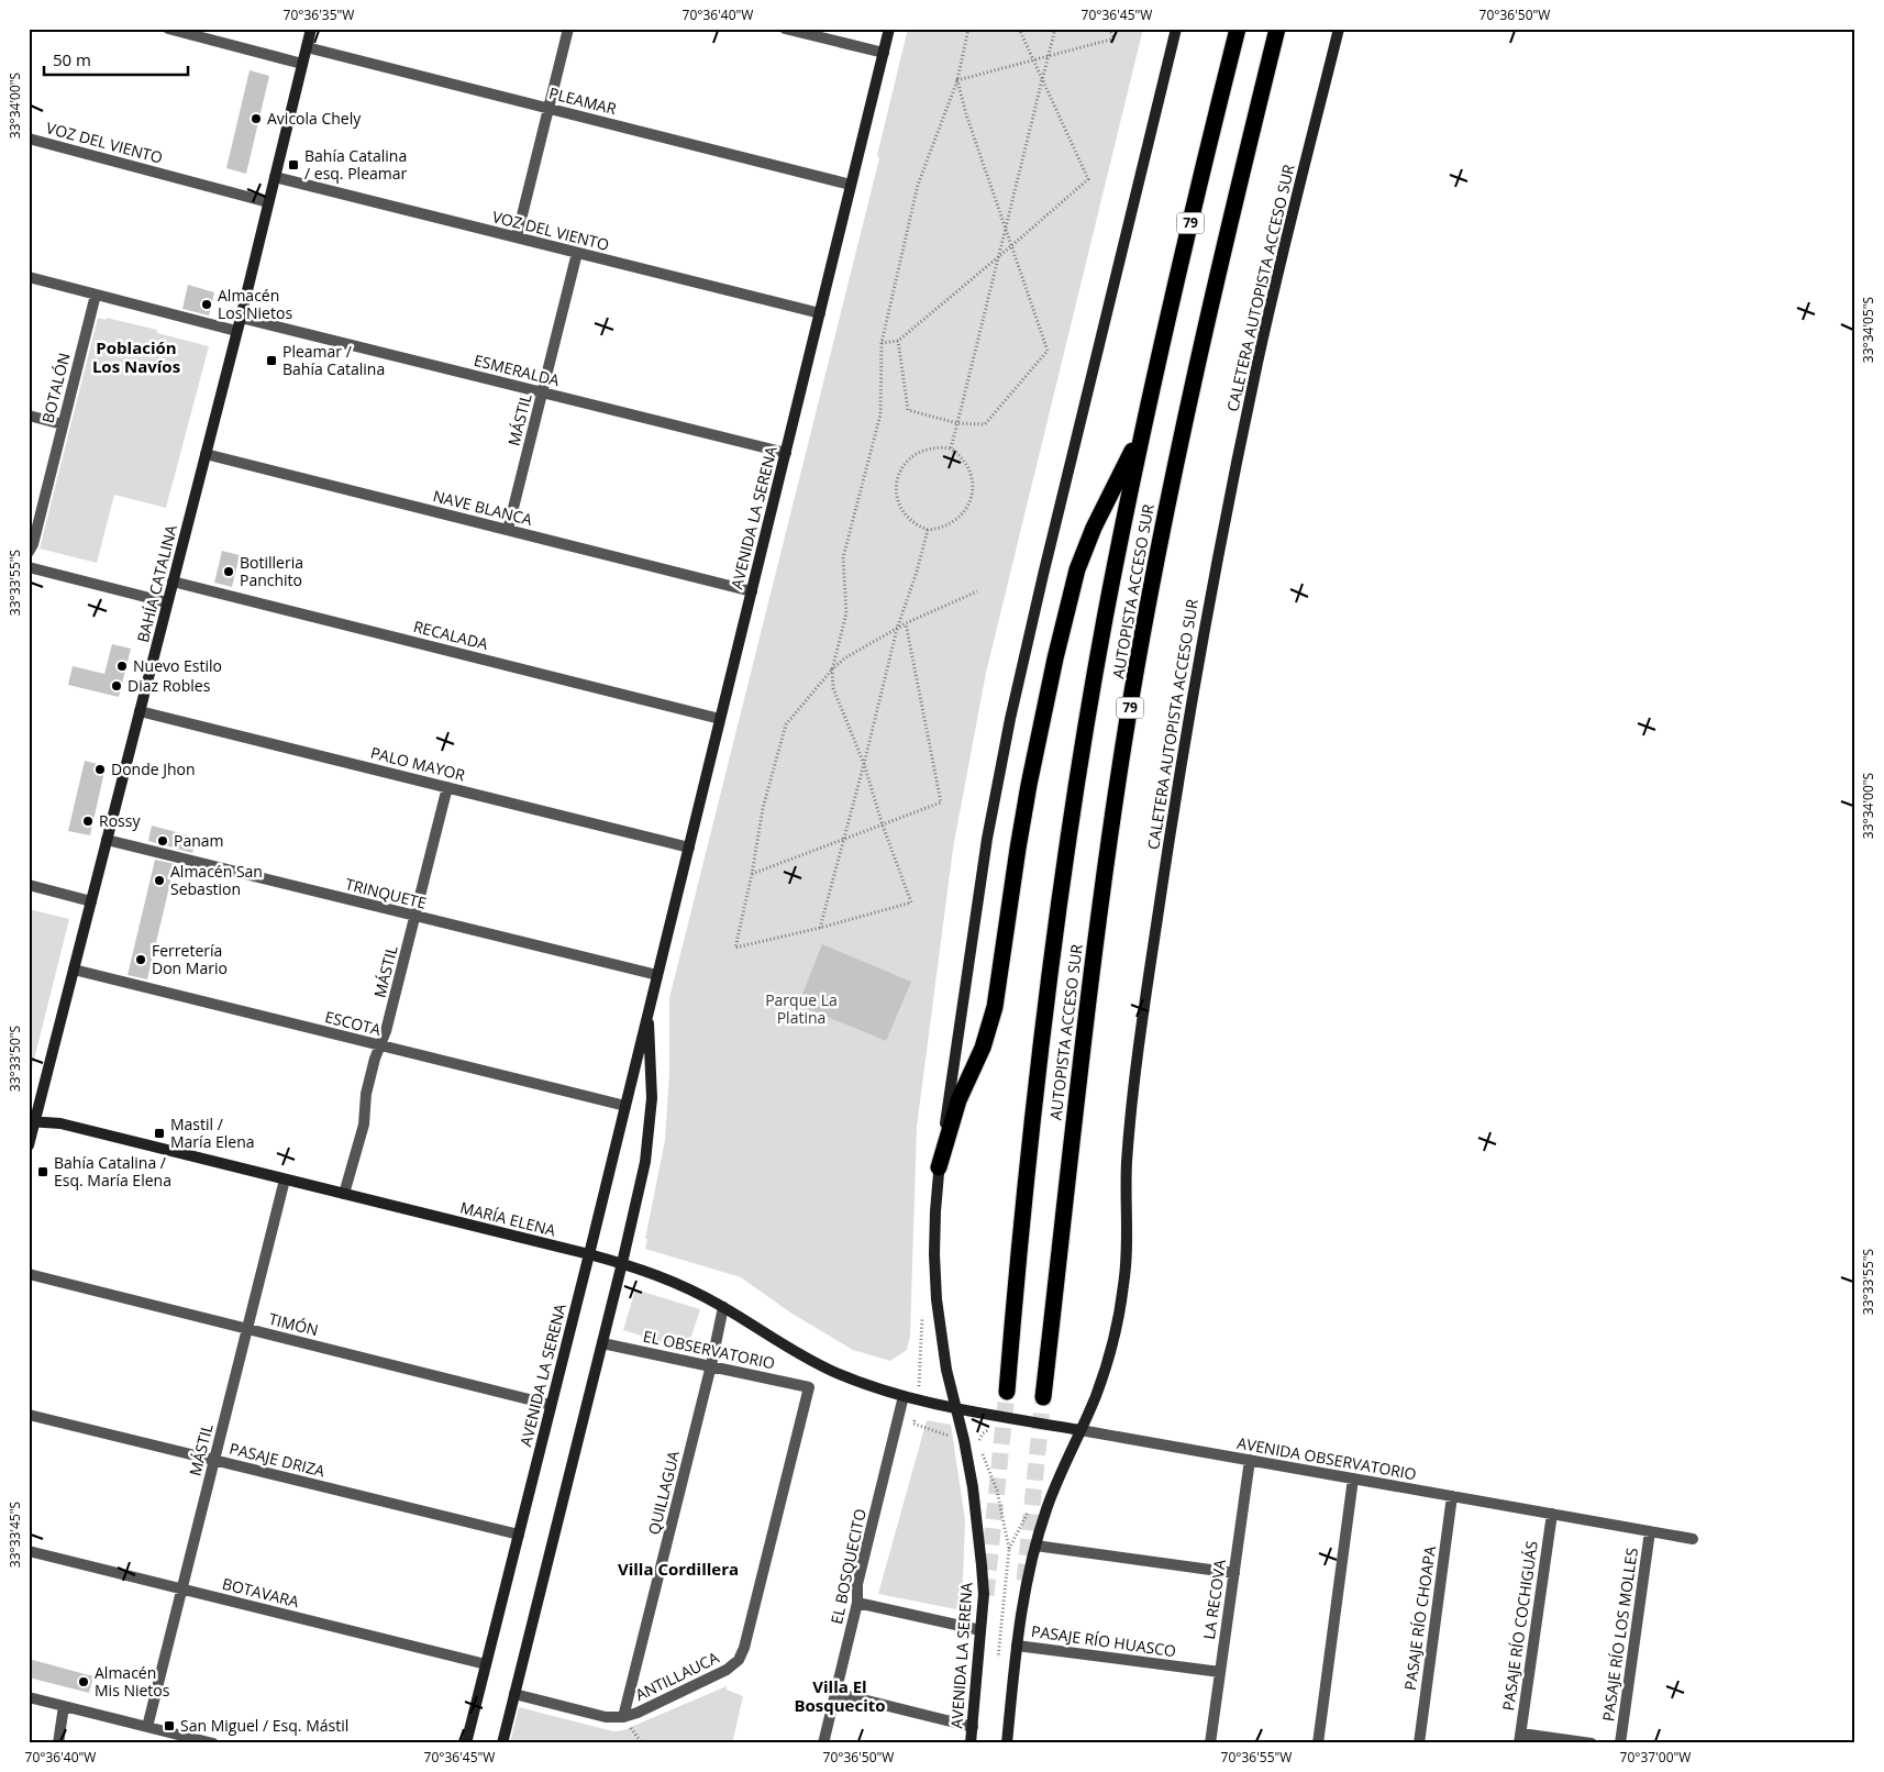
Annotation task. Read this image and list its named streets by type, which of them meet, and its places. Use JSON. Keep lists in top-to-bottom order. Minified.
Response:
{"streets":{"highway":["79","AUTOPISTA ACCESO SUR"],"street":["PLEAMAR","VOZ DEL VIENTO","CALETERA AUTOPISTA ACCESO SUR","ESMERALDA","BOTALÓN","MÁSTIL","NAVE BLANCA","AVENIDA LA SERENA","BAHÍA CATALINA","RECALADA","PALO MAYOR","TRINQUETE","ESCOTA","MARÍA ELENA","TIMÓN","EL OBSERVATORIO","AVENIDA OBSERVATORIO","PASAJE DRIZA","QUILLAGUA","EL BOSQUECITO","BOTAVARA","LA RECOVA","PASAJE RÍO CHOAPA","PASAJE RÍO COCHIGUÁS","PASAJE RÍO LOS MOLLES","PASAJE RÍO HUASCO","ANTILLAUCA"]},"crossings":[["PLEAMAR","AVENIDA LA SERENA"],["PLEAMAR","BAHÍA CATALINA"],["VOZ DEL VIENTO","MÁSTIL"],["VOZ DEL VIENTO","AVENIDA LA SERENA"],["VOZ DEL VIENTO","BAHÍA CATALINA"],["CALETERA AUTOPISTA ACCESO SUR","AVENIDA OBSERVATORIO"],["ESMERALDA","MÁSTIL"],["ESMERALDA","AVENIDA LA SERENA"],["ESMERALDA","BAHÍA CATALINA"],["MÁSTIL","NAVE BLANCA"],["MÁSTIL","PALO MAYOR"],["MÁSTIL","TRINQUETE"],["MÁSTIL","ESCOTA"],["MÁSTIL","MARÍA ELENA"],["MÁSTIL","TIMÓN"],["MÁSTIL","PASAJE DRIZA"],["MÁSTIL","BOTAVARA"],["NAVE BLANCA","AVENIDA LA SERENA"],["NAVE BLANCA","BAHÍA CATALINA"],["AVENIDA LA SERENA","RECALADA"],["AVENIDA LA SERENA","PALO MAYOR"],["AVENIDA LA SERENA","TRINQUETE"],["AVENIDA LA SERENA","ESCOTA"],["AVENIDA LA SERENA","MARÍA ELENA"],["AVENIDA LA SERENA","TIMÓN"],["AVENIDA LA SERENA","EL OBSERVATORIO"],["AVENIDA LA SERENA","AVENIDA OBSERVATORIO"],["AVENIDA LA SERENA","PASAJE DRIZA"],["AVENIDA LA SERENA","BOTAVARA"],["AVENIDA LA SERENA","ANTILLAUCA"],["BAHÍA CATALINA","RECALADA"],["BAHÍA CATALINA","PALO MAYOR"],["BAHÍA CATALINA","TRINQUETE"],["BAHÍA CATALINA","ESCOTA"],["BAHÍA CATALINA","MARÍA ELENA"],["MARÍA ELENA","AVENIDA OBSERVATORIO"],["MARÍA ELENA","QUILLAGUA"],["MARÍA ELENA","EL BOSQUECITO"],["EL OBSERVATORIO","QUILLAGUA"],["EL OBSERVATORIO","ANTILLAUCA"],["AVENIDA OBSERVATORIO","LA RECOVA"],["AVENIDA OBSERVATORIO","PASAJE RÍO CHOAPA"],["AVENIDA OBSERVATORIO","PASAJE RÍO COCHIGUÁS"],["AVENIDA OBSERVATORIO","PASAJE RÍO LOS MOLLES"],["QUILLAGUA","ANTILLAUCA"],["LA RECOVA","PASAJE RÍO HUASCO"]],"districts":["Población Los Navíos","Villa Cordillera","Villa El Bosquecito"],"parks":["Parque La Platina"],"places":{"other":["Avicola Chely","Almacén Los Nietos","Botilleria Panchito","Nuevo Estilo","Diaz Robles","Donde Jhon","Rossy","Panam","Almacén San Sebastion","Ferretería Don Mario","Almacén Mis Nietos"],"transit":["Bahía Catalina / esq. Pleamar","Pleamar / Bahía Catalina","Mastil / María Elena","Bahía Catalina / Esq. María Elena","San Miguel / Esq. Mástil"]},"scale_bar":"50 m","coordinates":["70°36'35\"W","70°36'40\"W","70°36'45\"W","70°36'50\"W","33°34'00\"S","33°34'05\"S","33°33'55\"S","33°33'50\"S","33°33'45\"S","70°36'55\"W","70°37'00\"W"]}
